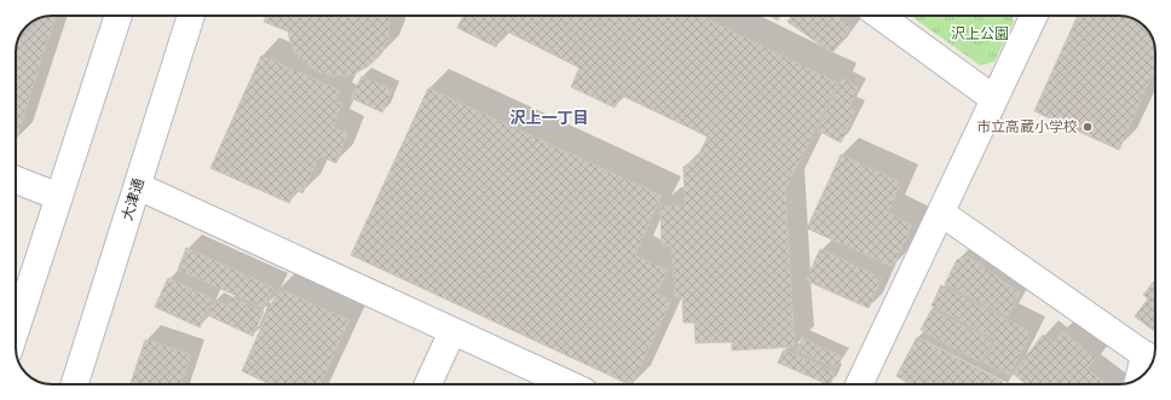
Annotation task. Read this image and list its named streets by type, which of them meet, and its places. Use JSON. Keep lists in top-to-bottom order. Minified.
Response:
{"streets":{"street":["大津通"]},"districts":["沢上一丁目"],"parks":["沢上公園"],"places":["市立高蔵小学校"]}
